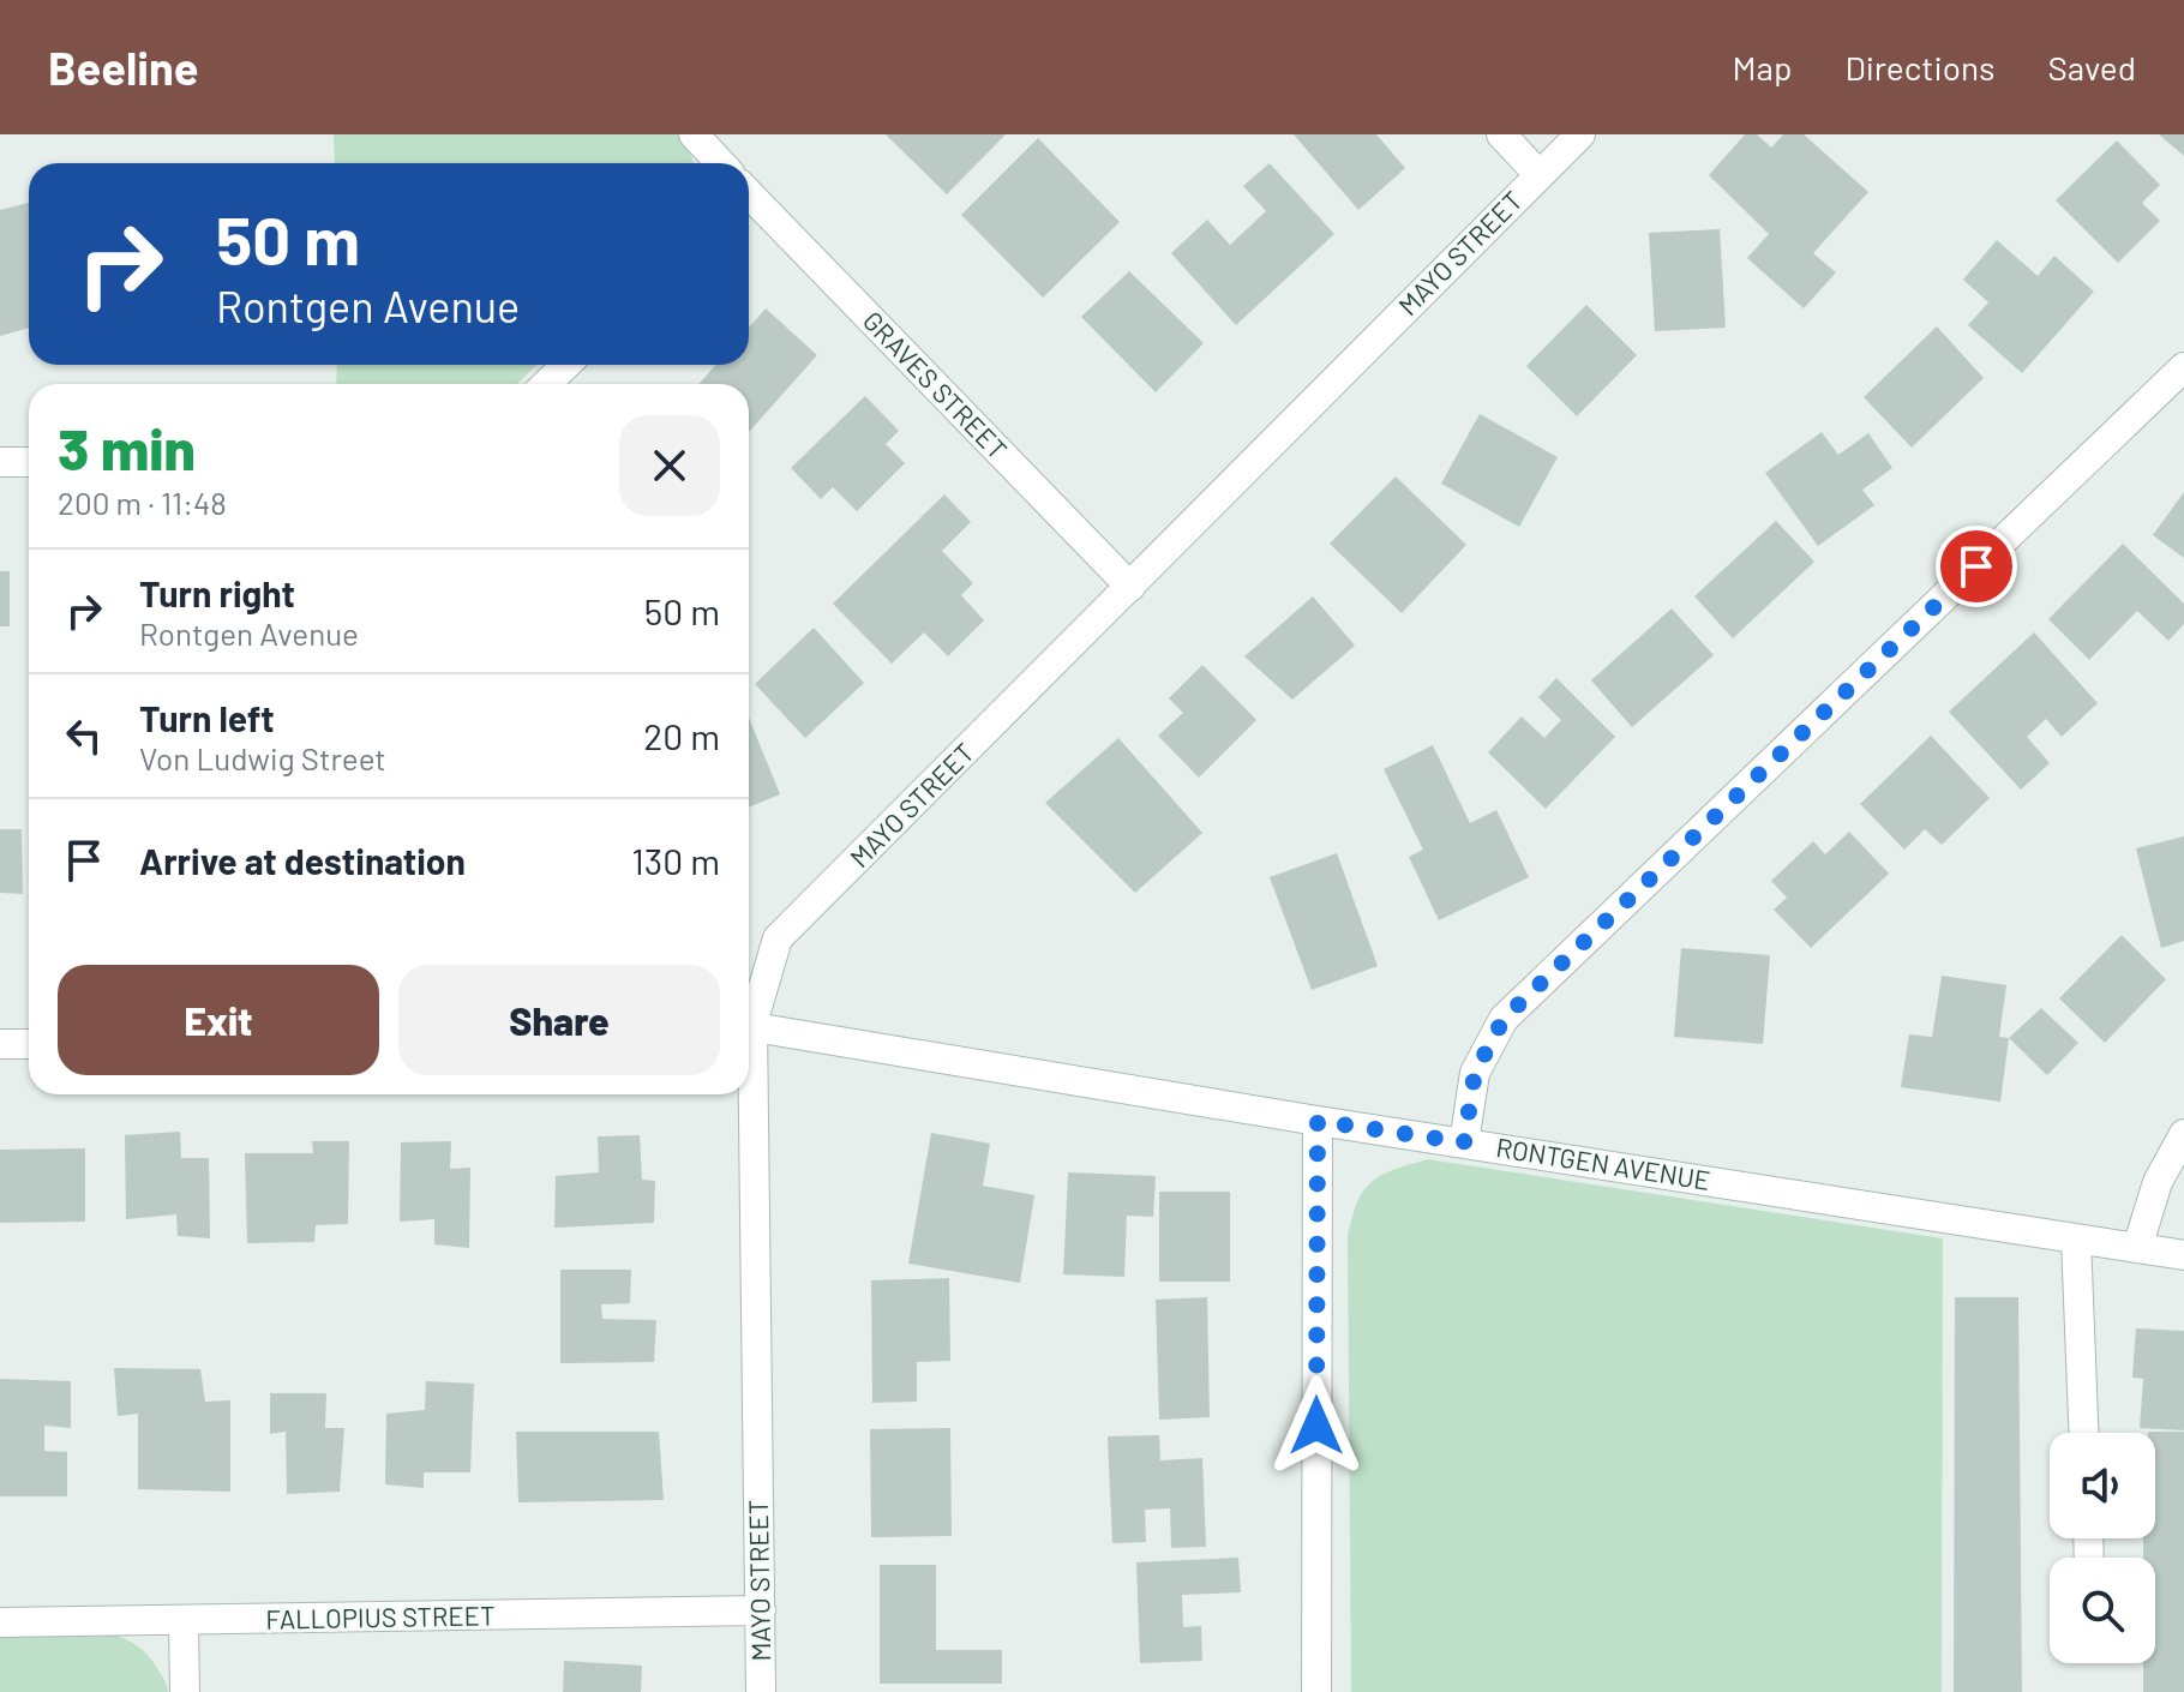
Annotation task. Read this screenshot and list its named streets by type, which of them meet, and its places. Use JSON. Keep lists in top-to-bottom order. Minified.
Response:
{"streets":{"street":["MAYO STREET","GRAVES STREET","RONTGEN AVENUE","FALLOPIUS STREET"]},"crossings":[["MAYO STREET","GRAVES STREET"],["MAYO STREET","FALLOPIUS STREET"]],"page":{"header":"Beeline","nav":["Map","Directions","Saved"],"turn":["50 m","Rontgen Avenue"],"heading":["3 min","200 m · 11:48"],"list":[{"name":"Turn right","note":"Rontgen Avenue","value":"50 m"},{"name":"Turn left","note":"Von Ludwig Street","value":"20 m"},{"name":"Arrive at destination","value":"130 m"}],"buttons":["Exit","Share"]}}
